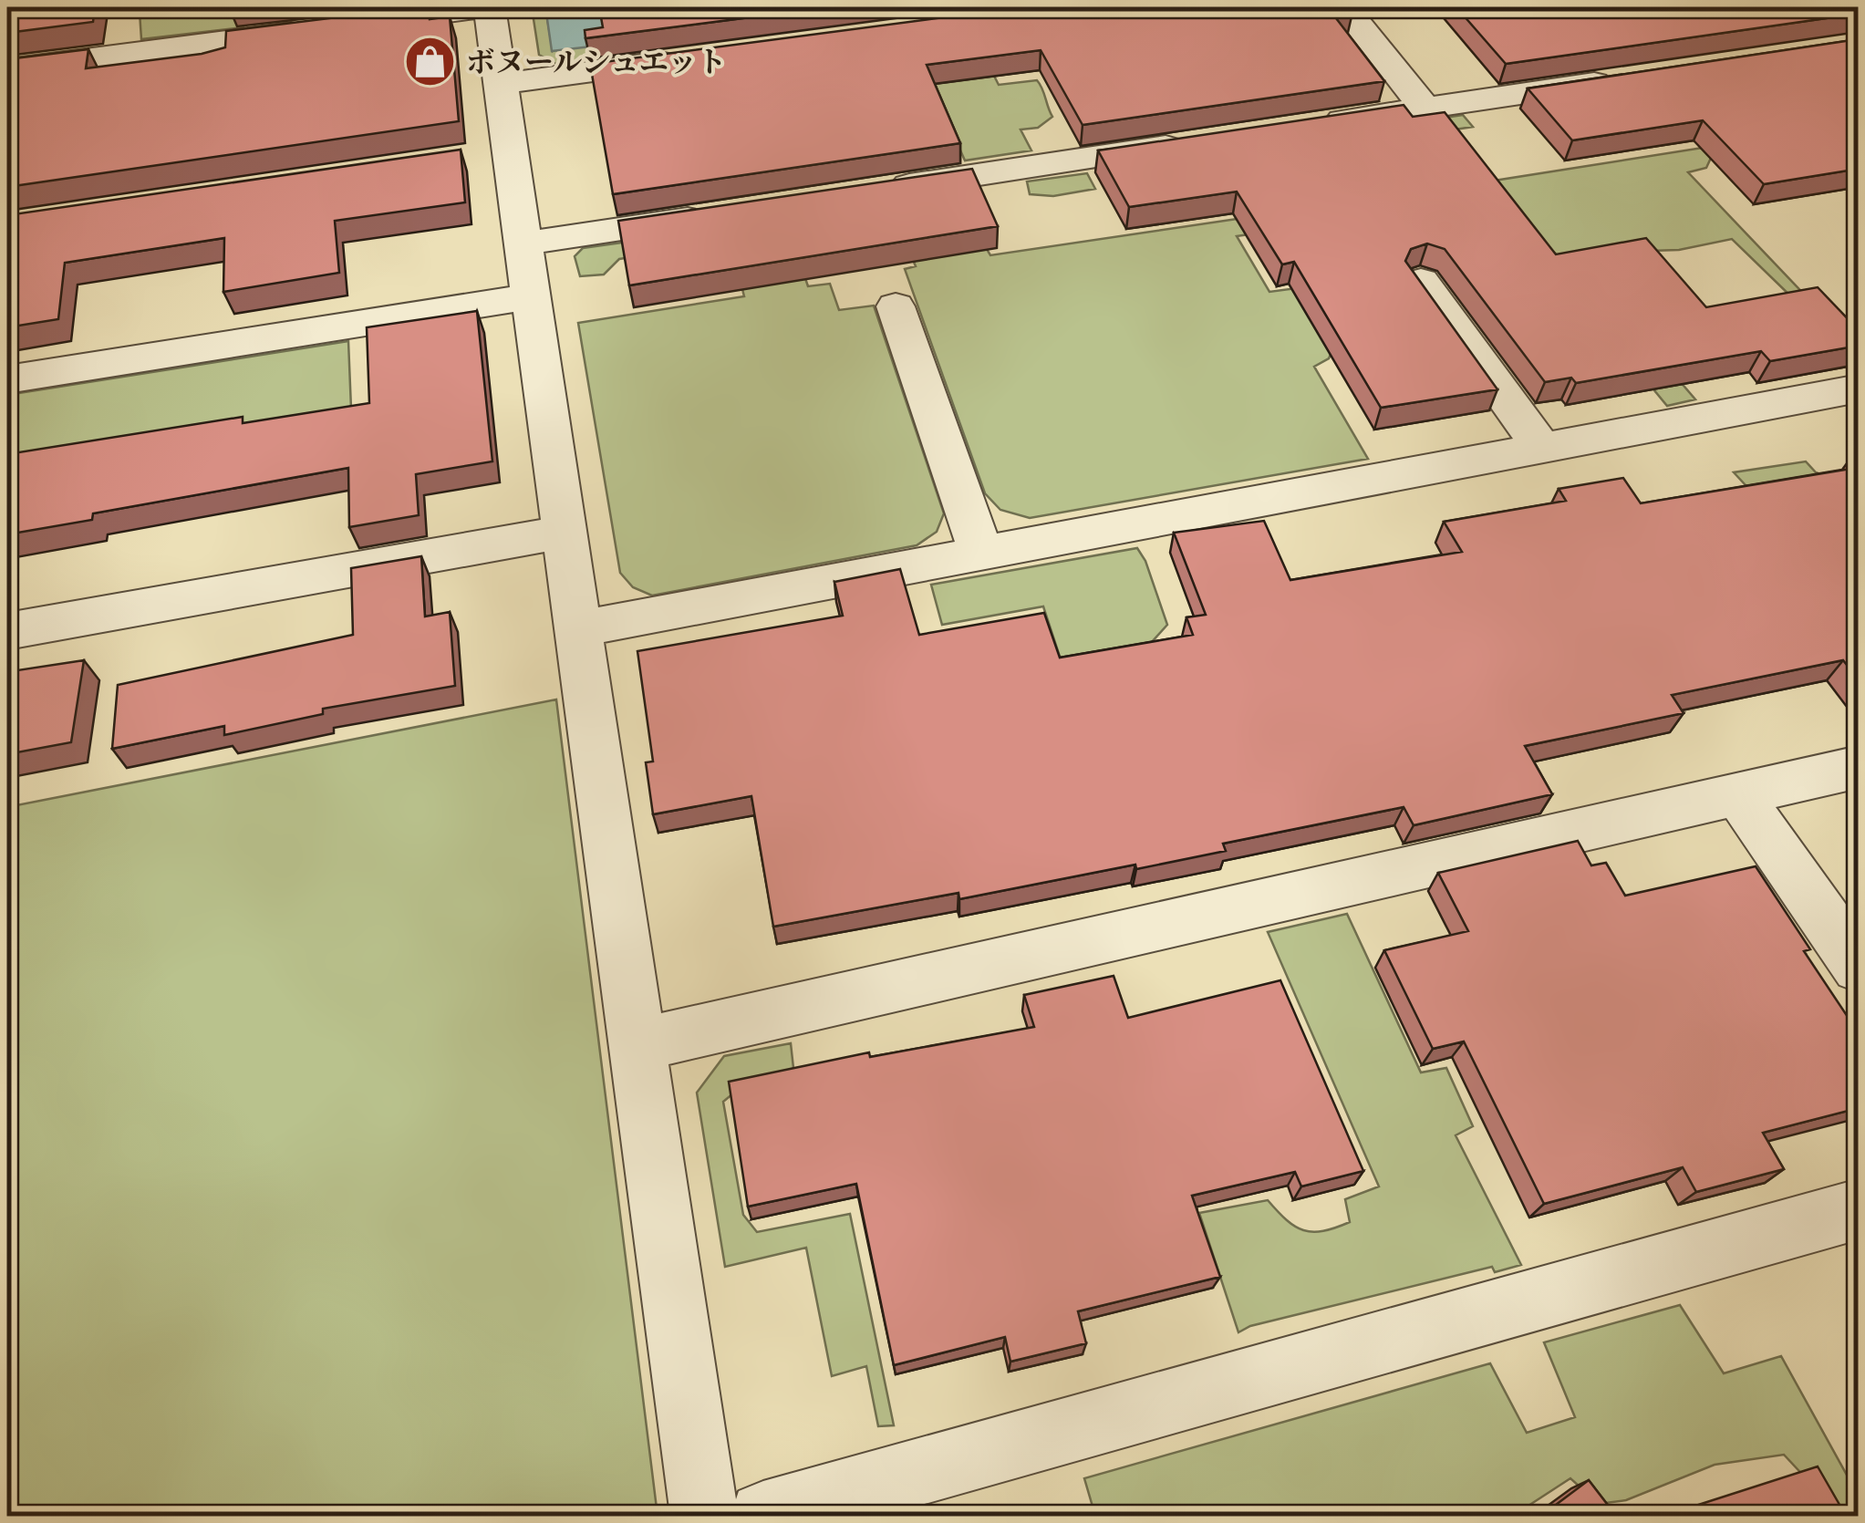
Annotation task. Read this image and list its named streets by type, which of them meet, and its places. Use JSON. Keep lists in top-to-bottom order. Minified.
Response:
{"places":{"shop":["ボヌールシュエット"]}}
